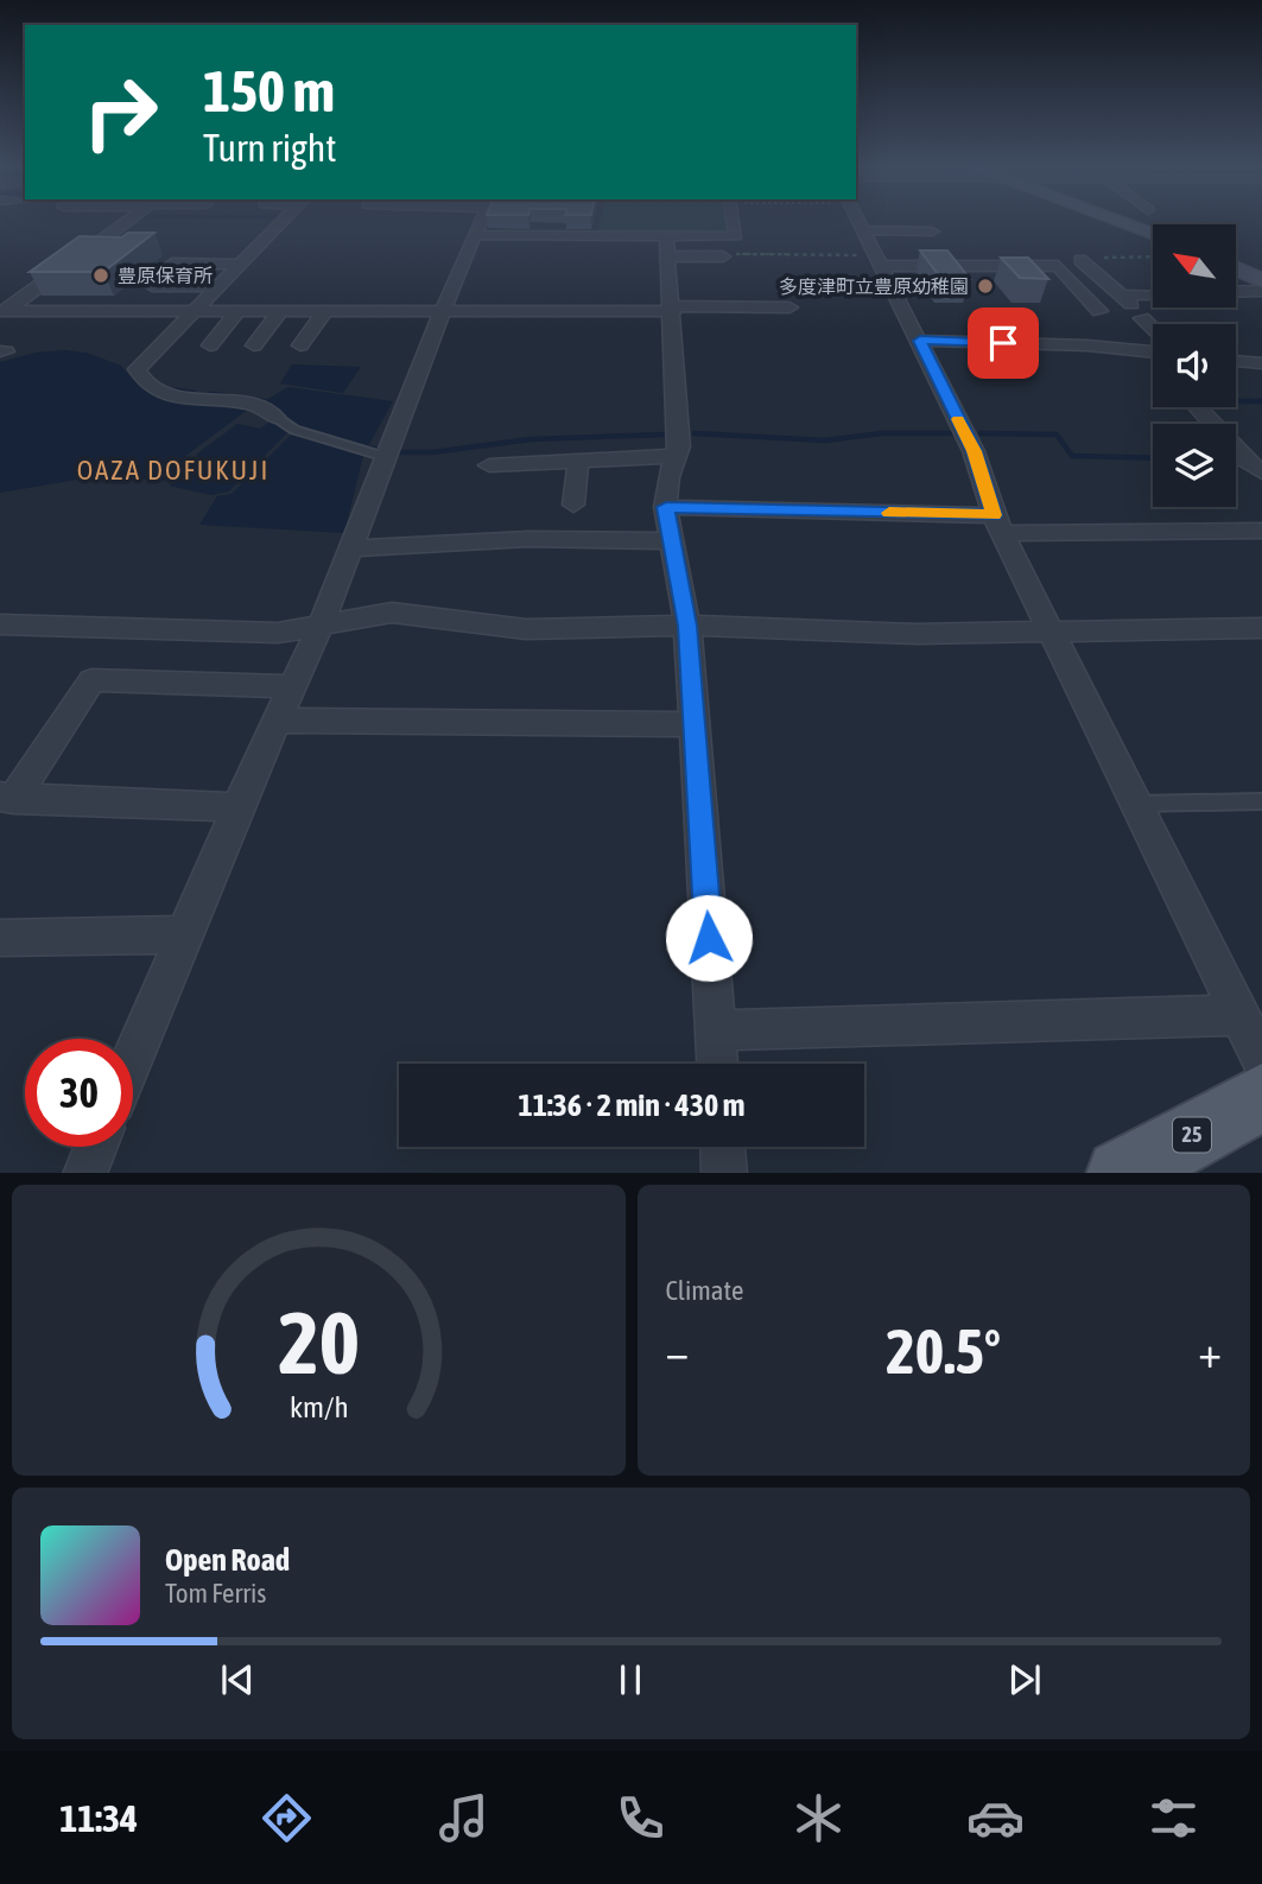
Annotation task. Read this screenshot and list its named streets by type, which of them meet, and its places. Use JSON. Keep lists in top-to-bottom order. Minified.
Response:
{"streets":{"main road":["25"]},"districts":["OAZA DOFUKUJI"],"places":["豊原保育所","多度津町立豊原幼稚園"],"north":"top left","page":{"turn":["150 m","Turn right"],"limit":"30","trip":"11:36 · 2 min · 430 m","tile":"Climate","heat":["−","20.5°","+"],"song":["Open Road","Tom Ferris"],"tabs":"11:34","gauge":["20","km/h"]}}
